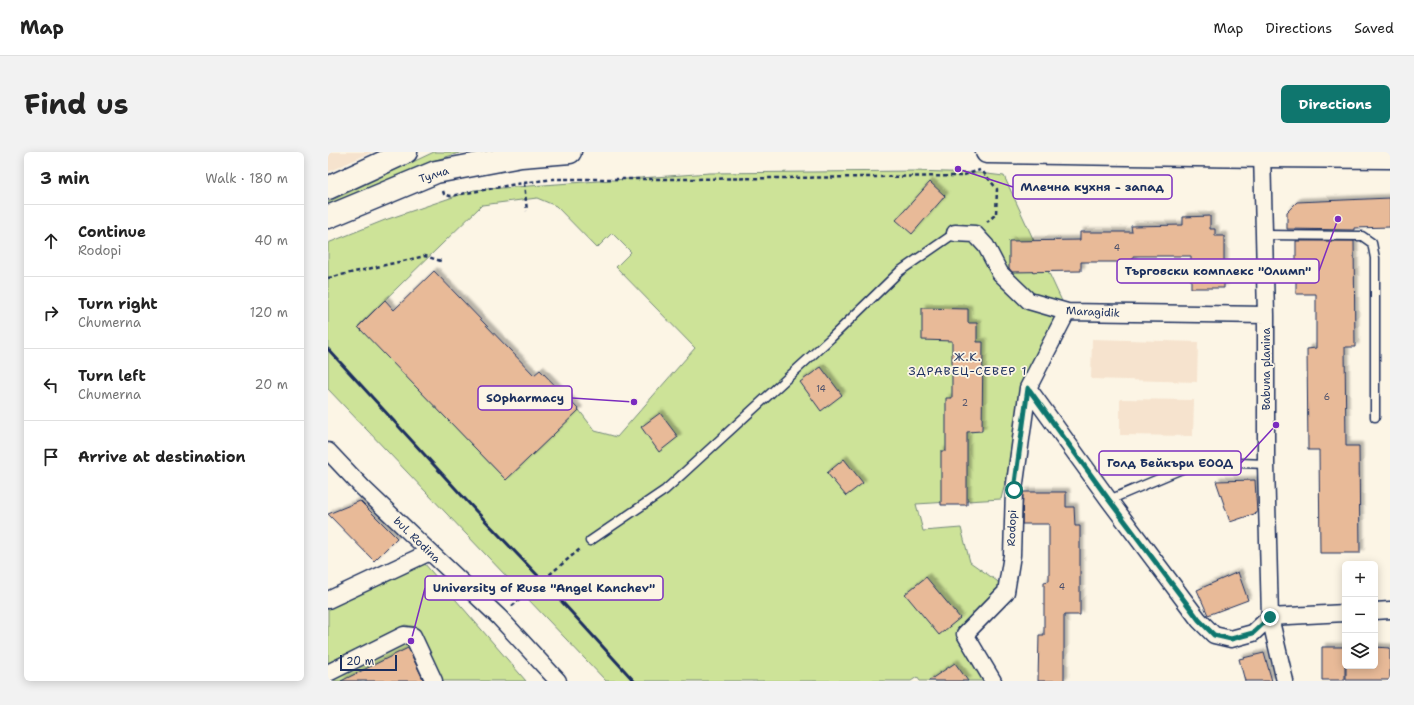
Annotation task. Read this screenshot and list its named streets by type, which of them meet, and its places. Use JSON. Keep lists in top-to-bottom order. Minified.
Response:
{"streets":{"main road":["Тулча"],"street":["Maragidik","Babuna planina","Rodopi","bul. Rodina"]},"crossings":[["Maragidik","Babuna planina"],["Maragidik","Rodopi"]],"districts":["Ж.К. ЗДРАВЕЦ-СЕВЕР 1"],"places":["Млечна кухня - запад","Търговски комплекс \"Олимп\"","SOpharmacy","Голд Бейкъри ЕООД","University of Ruse \"Angel Kanchev\""],"house_numbers":["4","14","6","2","4"],"scale_bar":"20 m","page":{"header":"Map","nav":["Map","Directions","Saved"],"title":"Find us","buttons":"Directions","heading":["3 min","Walk · 180 m"],"list":[["Continue","Rodopi","40 m"],["Turn right","Chumerna","120 m"],["Turn left","Chumerna","20 m"],"Arrive at destination"],"map_buttons":["+","−"],"scale":"20 m"}}
